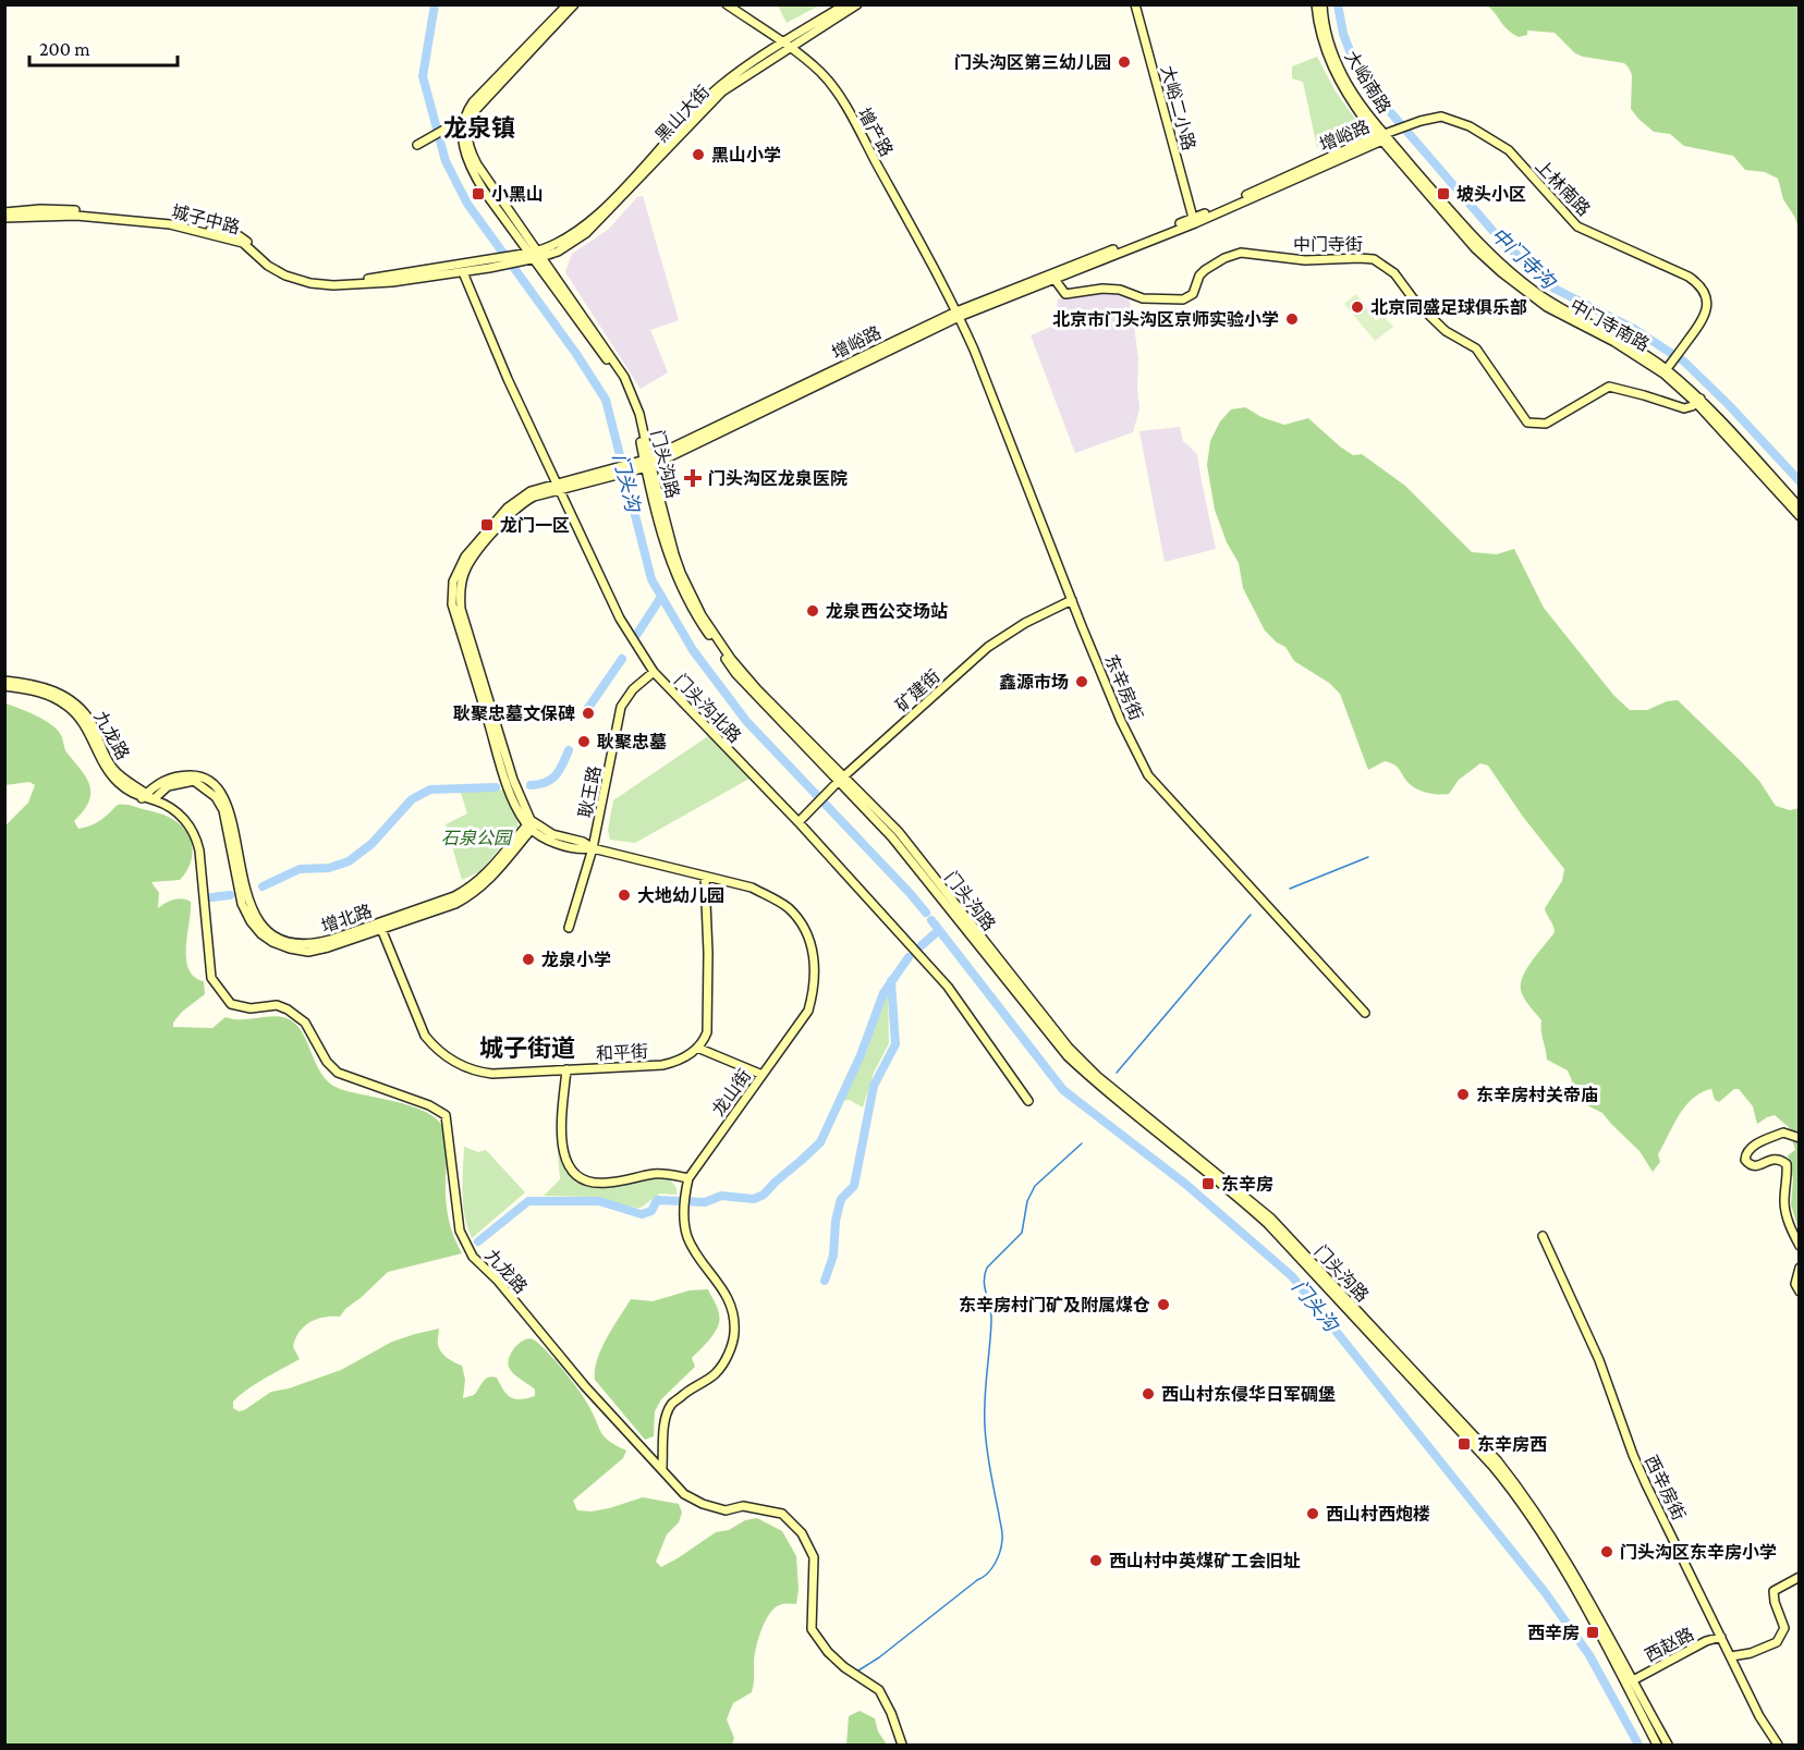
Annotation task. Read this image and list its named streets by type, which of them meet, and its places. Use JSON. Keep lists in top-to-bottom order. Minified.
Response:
{"streets":{"street":["大峪南路","大峪二小路","黑山大街","增产路","增峪路","上林南路","城子中路","中门寺街","中门寺南路","门头沟路","东辛房街","矿建街","门头沟北路","九龙路","耿王路","增北路","和平街","龙山街","西辛房街","西赵路"]},"crossings":[["大峪南路","增峪路"],["大峪南路","上林南路"],["大峪南路","中门寺南路"],["大峪二小路","增峪路"],["黑山大街","增产路"],["黑山大街","城子中路"],["黑山大街","门头沟路"],["增产路","增峪路"],["增产路","东辛房街"],["增峪路","上林南路"],["增峪路","中门寺街"],["增峪路","中门寺南路"],["增峪路","门头沟路"],["增峪路","东辛房街"],["上林南路","中门寺南路"],["城子中路","门头沟路"],["城子中路","门头沟北路"],["中门寺街","中门寺南路"],["门头沟路","矿建街"],["门头沟路","西赵路"],["东辛房街","矿建街"],["矿建街","门头沟北路"],["门头沟北路","耿王路"],["九龙路","增北路"],["九龙路","龙山街"],["耿王路","龙山街"],["增北路","和平街"],["增北路","龙山街"],["西辛房街","西赵路"]],"districts":["龙泉镇","城子街道"],"water":["中门寺沟","门头沟"],"parks":["石泉公园"],"places":{"other":["门头沟区第三幼儿园","黑山小学","北京同盛足球俱乐部","北京市门头沟区京师实验小学","龙泉西公交场站","鑫源市场","耿聚忠墓文保碑","耿聚忠墓","大地幼儿园","龙泉小学","东辛房村关帝庙","东辛房村门矿及附属煤仓","西山村东侵华日军碉堡","西山村西炮楼","门头沟区东辛房小学","西山村中英煤矿工会旧址"],"transit":["小黑山","坡头小区","龙门一区","东辛房","东辛房西","西辛房"],"health":["门头沟区龙泉医院"]},"scale_bar":"200 m"}
